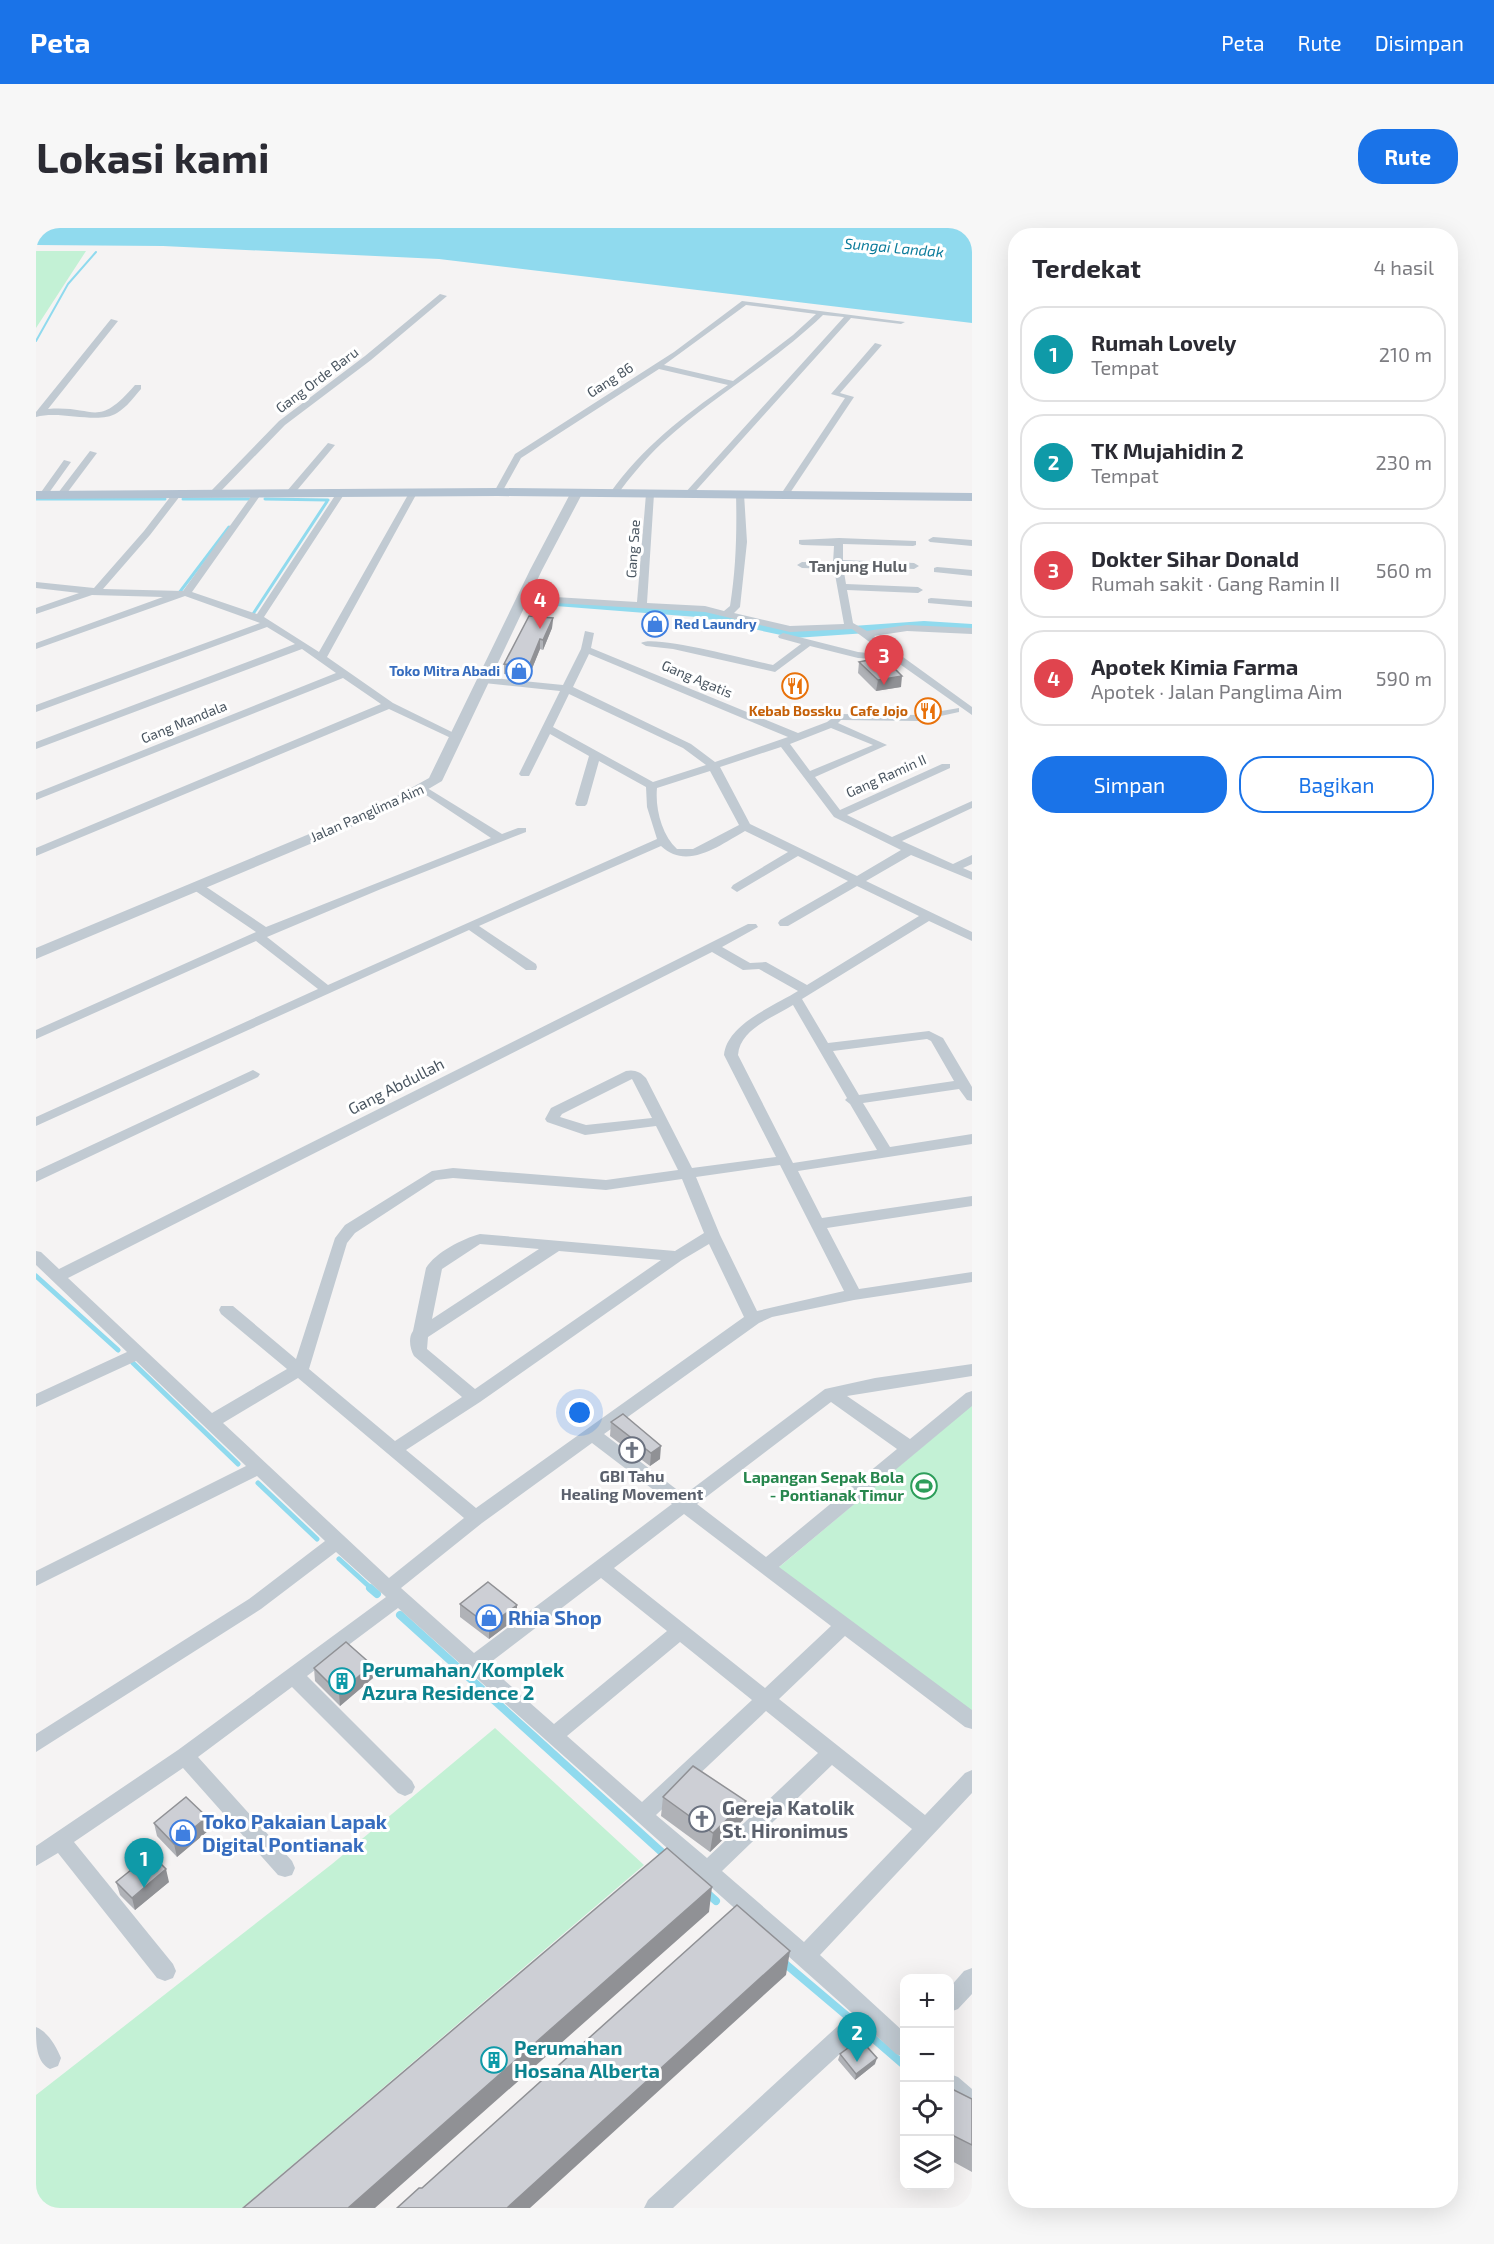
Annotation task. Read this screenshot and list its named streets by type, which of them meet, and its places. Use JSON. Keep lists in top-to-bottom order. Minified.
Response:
{"streets":{"street":["Gang Orde Baru","Gang 86","Gang Sae","Gang Agatis","Gang Mandala","Gang Ramin II","Jalan Panglima Aim","Gang Abdullah"]},"districts":["Tanjung Hulu"],"water":["Sungai Landak"],"places":{"shop":["Red Laundry","Toko Mitra Abadi","Rhia Shop","Toko Pakaian Lapak Digital Pontianak"],"restaurant":["Kebab Bossku","Cafe Jojo"],"church":["GBI Tahu Healing Movement","Gereja Katolik St. Hironimus"],"sports":["Lapangan Sepak Bola - Pontianak Timur"],"building":["Perumahan/Komplek Azura Residence 2","Perumahan Hosana Alberta"]},"page":{"header":"Peta","nav":["Peta","Rute","Disimpan"],"buttons":["Rute",["Simpan","Bagikan"]],"title":"Lokasi kami","heading":["Terdekat","4 hasil"],"list":[{"mark":"1","name":"Rumah Lovely","note":"Tempat","value":"210 m"},{"mark":"2","name":"TK Mujahidin 2","note":"Tempat","value":"230 m"},{"mark":"3","name":"Dokter Sihar Donald","note":"Rumah sakit · Gang Ramin II","value":"560 m"},{"mark":"4","name":"Apotek Kimia Farma","note":"Apotek · Jalan Panglima Aim","value":"590 m"}],"pins":["4","3","1","2"],"map_buttons":["+","−"]}}
